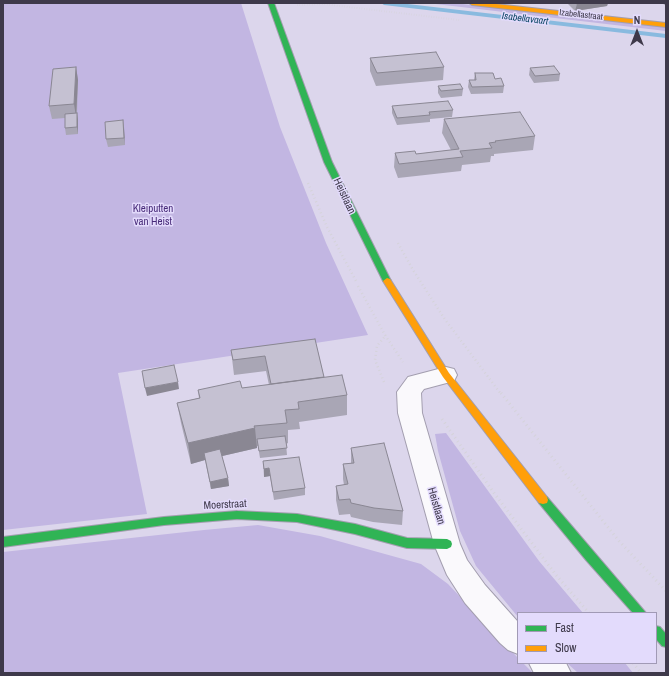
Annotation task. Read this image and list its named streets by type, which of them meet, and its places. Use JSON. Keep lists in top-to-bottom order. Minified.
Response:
{"streets":{"main road":["Izabellastraat","Heistlaan","Moerstraat"]},"crossings":[["Heistlaan","Moerstraat"]],"water":["Isabellavaart"],"parks":["Kleiputten van Heist"],"legend":["Fast","Slow"],"north":"top"}
